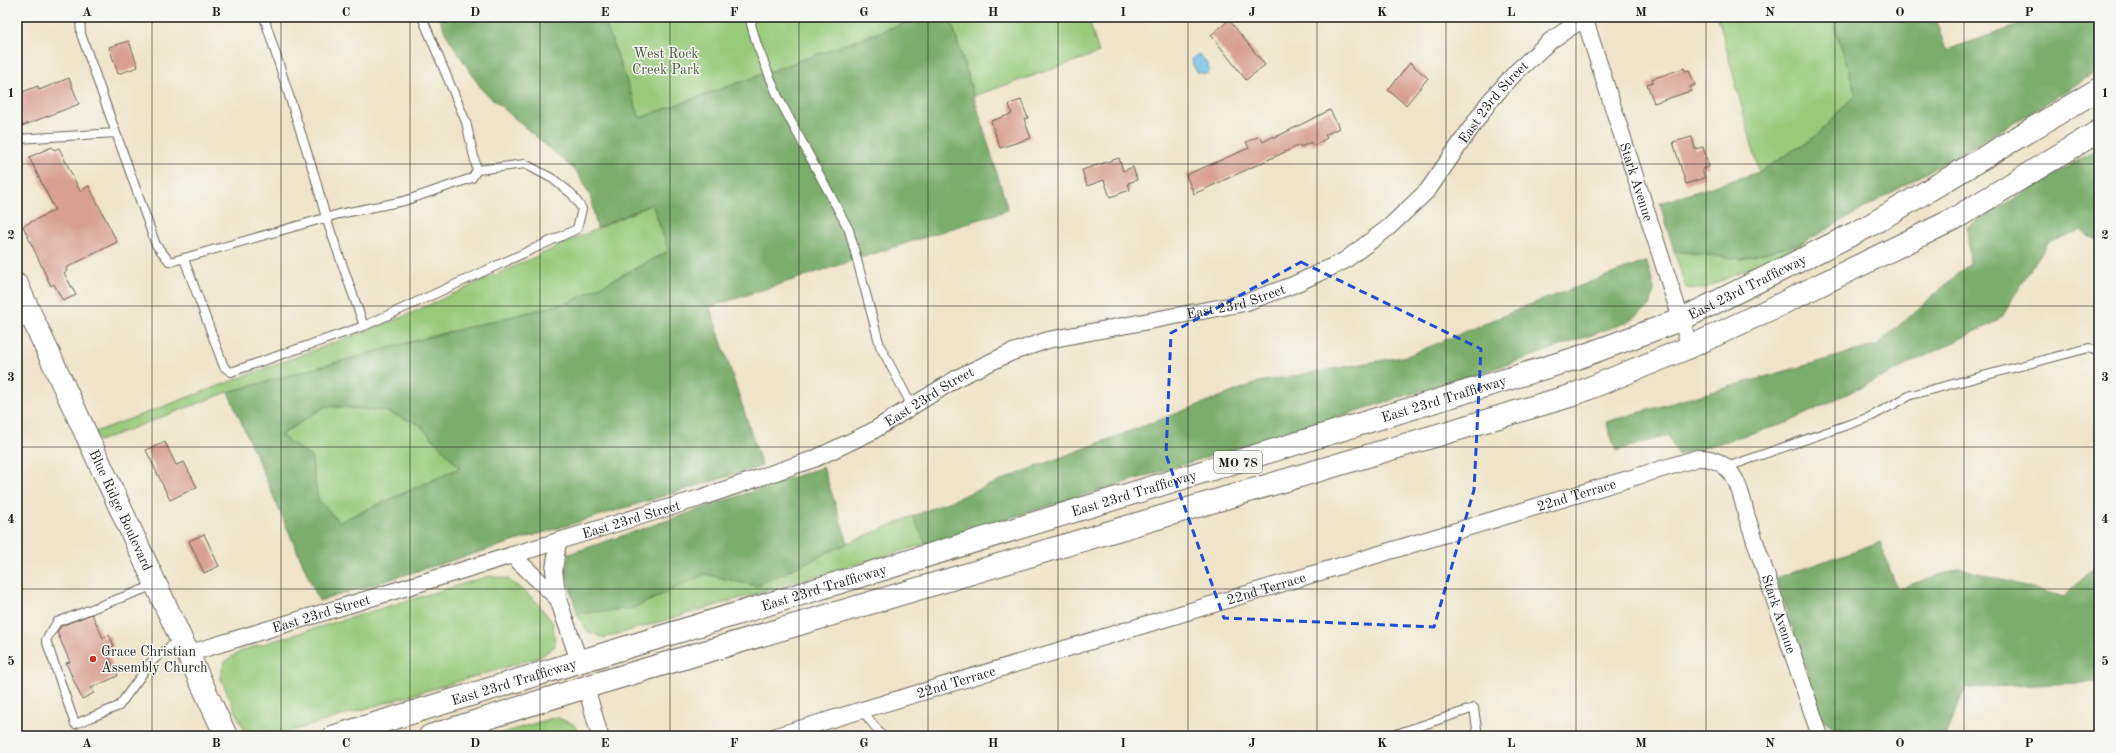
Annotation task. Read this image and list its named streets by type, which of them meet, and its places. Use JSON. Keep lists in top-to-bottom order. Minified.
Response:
{"streets":{"main road":["East 23rd Trafficway","MO 78","Blue Ridge Boulevard"],"street":["East 23rd Street","Stark Avenue","22nd Terrace"]},"crossings":[["East 23rd Street","Stark Avenue"],["East 23rd Street","Blue Ridge Boulevard"],["Stark Avenue","East 23rd Trafficway"],["Stark Avenue","22nd Terrace"]],"parks":["West Rock Creek Park"],"places":["Grace Christian Assembly Church"],"grid":{"columns":["A","B","C","D","E","F","G","H","I","J","K","L","M","N","O","P"],"rows":["1","2","3","4","5"]}}
